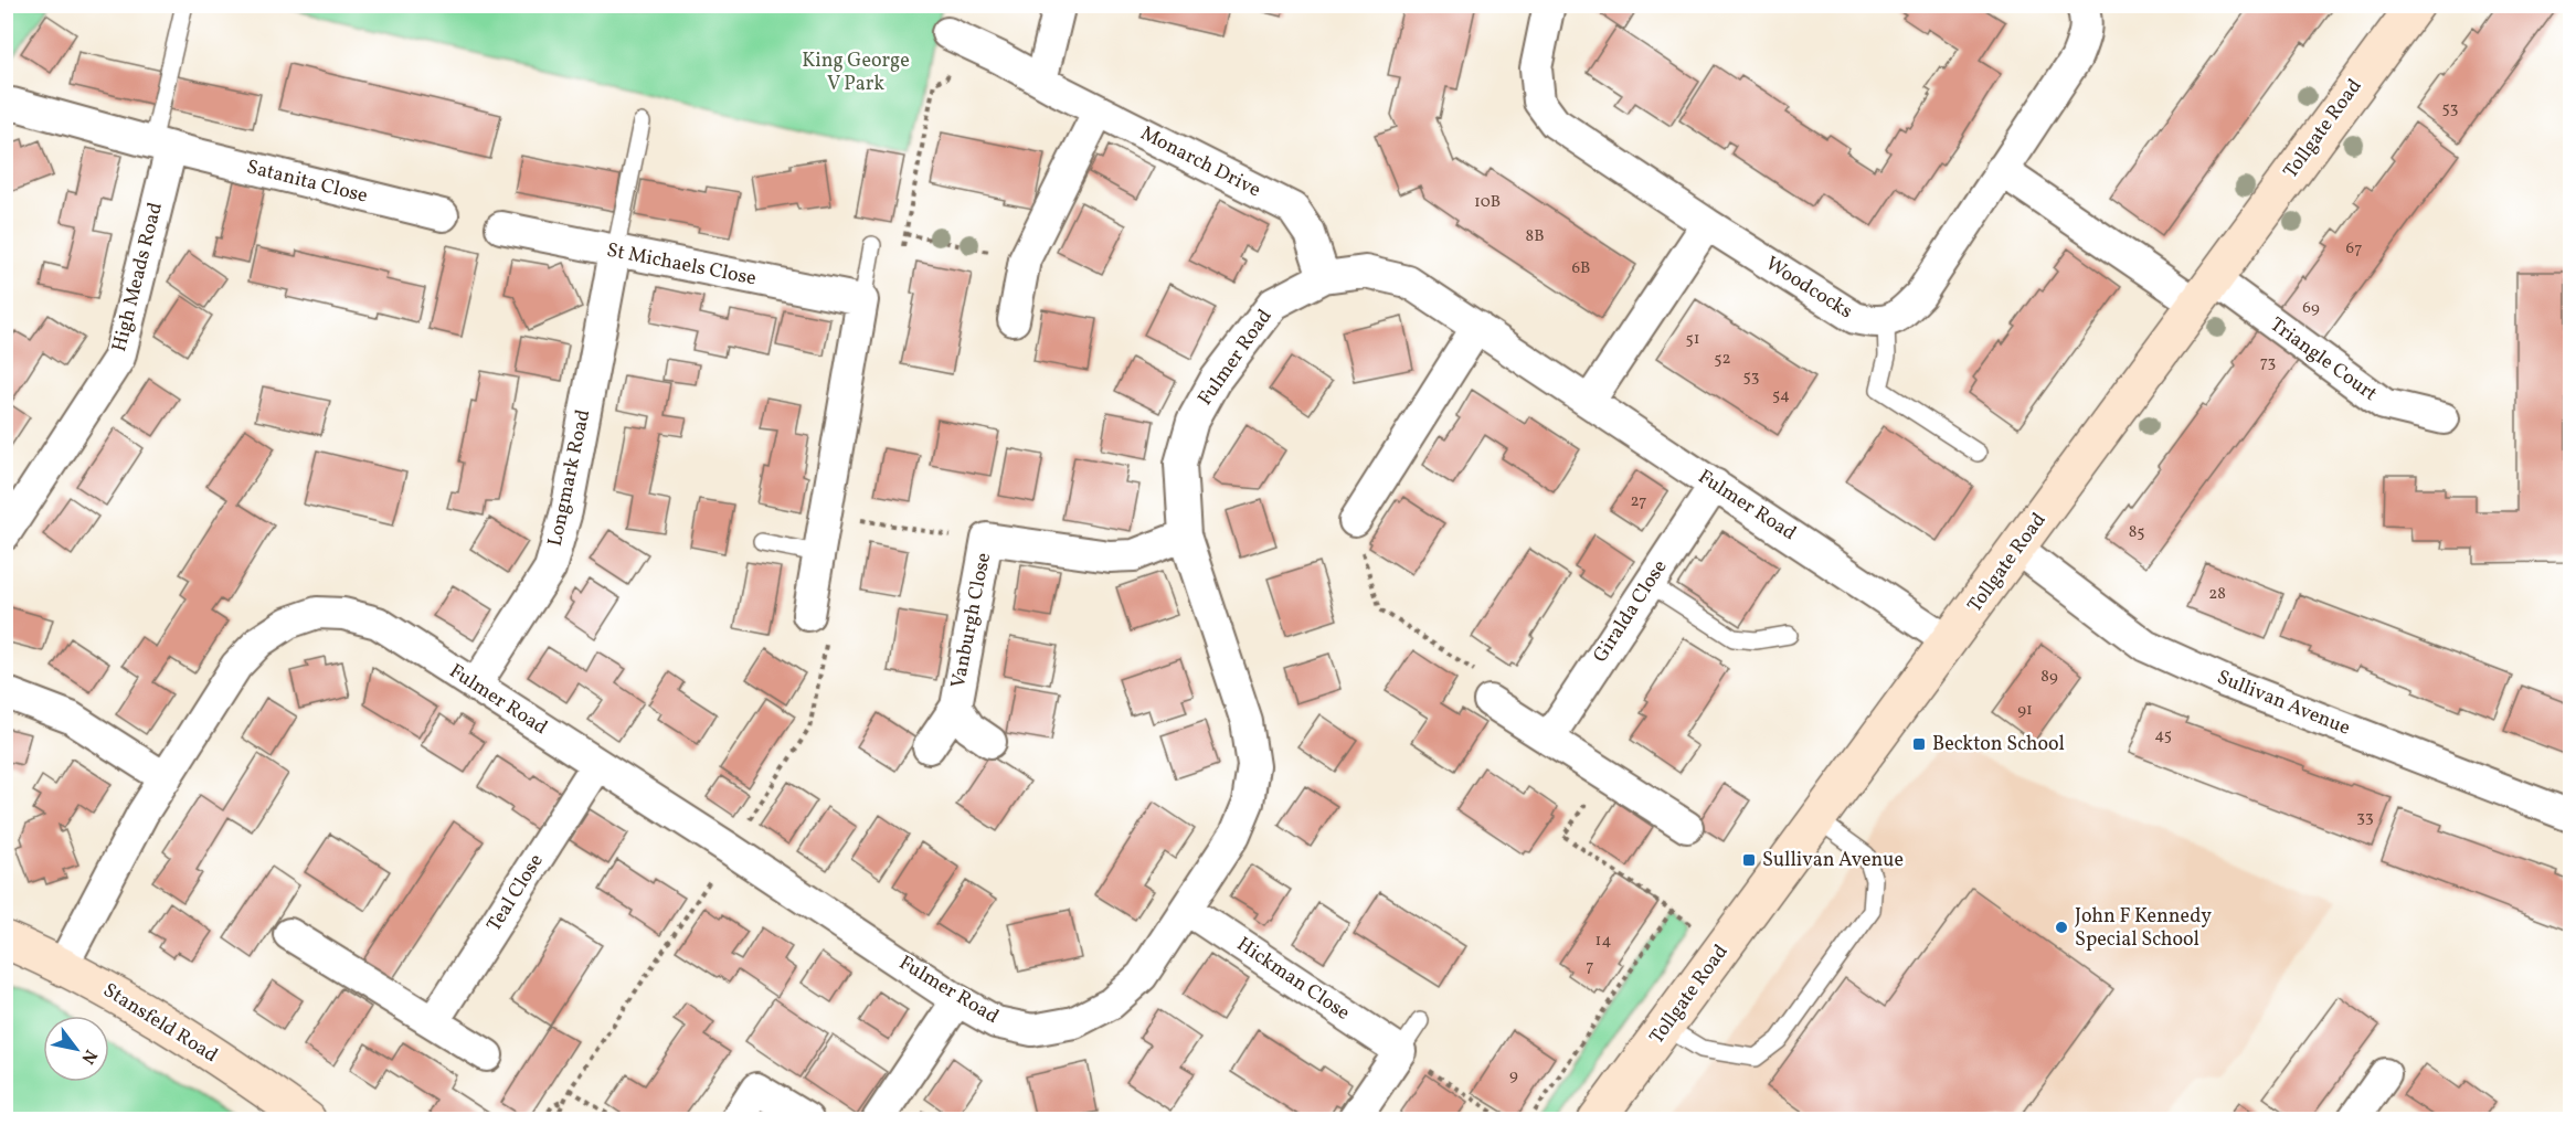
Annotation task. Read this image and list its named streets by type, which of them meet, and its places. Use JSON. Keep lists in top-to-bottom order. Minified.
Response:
{"streets":{"street":["Tollgate Road","Monarch Drive","Satanita Close","St Michaels Close","High Meads Road","Woodcocks","Fulmer Road","Triangle Court","Longmark Road","Giralda Close","Vanburgh Close","Sullivan Avenue","Teal Close","Hickman Close","Stansfeld Road"]},"crossings":[["Tollgate Road","Fulmer Road"],["Tollgate Road","Triangle Court"],["Tollgate Road","Sullivan Avenue"],["Monarch Drive","Fulmer Road"],["Satanita Close","High Meads Road"],["St Michaels Close","Longmark Road"],["Fulmer Road","Longmark Road"],["Fulmer Road","Giralda Close"],["Fulmer Road","Vanburgh Close"],["Fulmer Road","Teal Close"],["Fulmer Road","Hickman Close"],["Fulmer Road","Stansfeld Road"]],"parks":["King George V Park"],"places":{"transit":["Beckton School","Sullivan Avenue"],"other":["John F Kennedy Special School"]},"house_numbers":["53","10B","8B","67","6B","69","51","52","73","53","54","27","85","28","89","91","45","33","14","7","9"],"north":"bottom right"}
